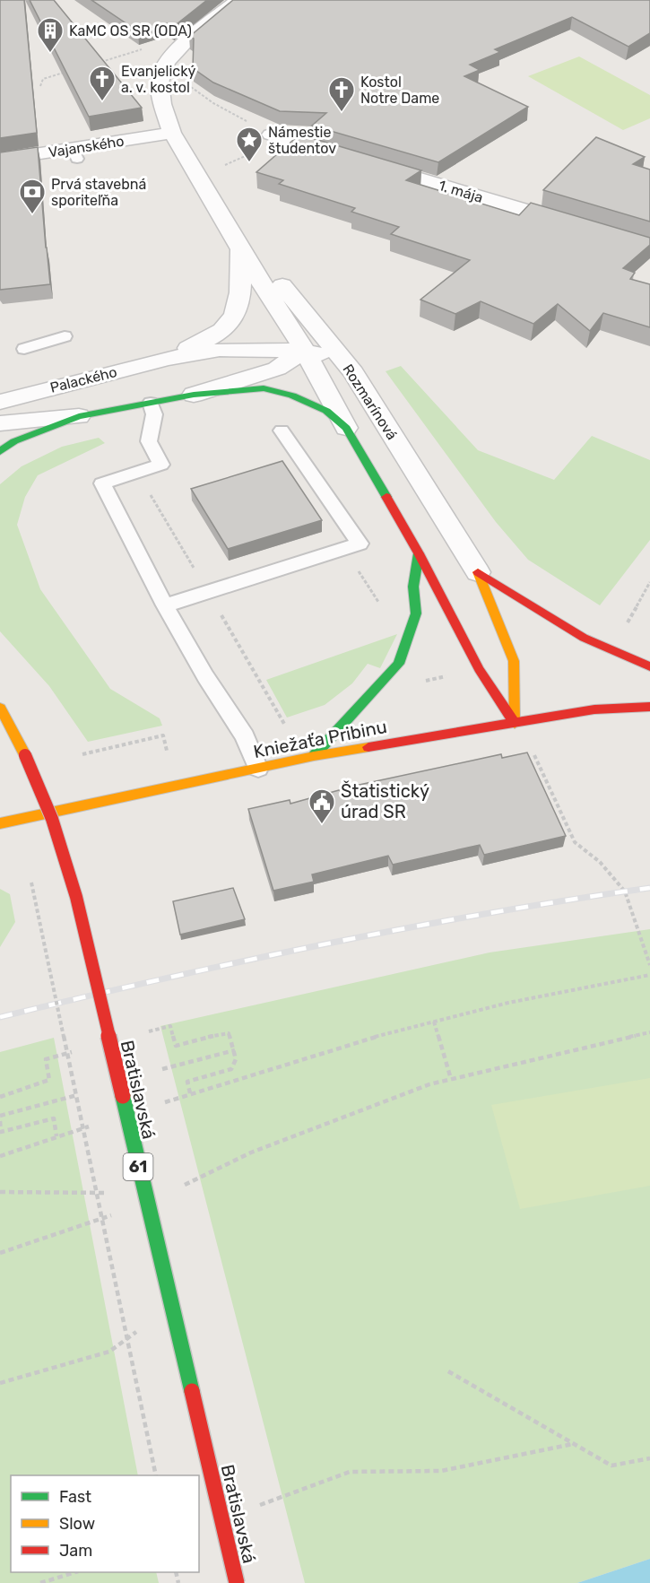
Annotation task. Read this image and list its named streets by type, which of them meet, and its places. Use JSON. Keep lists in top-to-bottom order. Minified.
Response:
{"streets":{"main road":["Kniežaťa Pribinu","Bratislavská","61"],"street":["Vajanského","1. mája","Palackého","Rozmarínová"]},"crossings":[["Vajanského","Rozmarínová"],["Palackého","Rozmarínová"]],"places":{"building":["KaMC OS SR (ODA)"],"church":["Evanjelický a. v. kostol","Kostol Notre Dame"],"place":["Námestie študentov"],"bank":["Prvá stavebná sporiteľňa"],"public building":["Štatistický úrad SR"]},"legend":["Fast","Slow","Jam"]}
